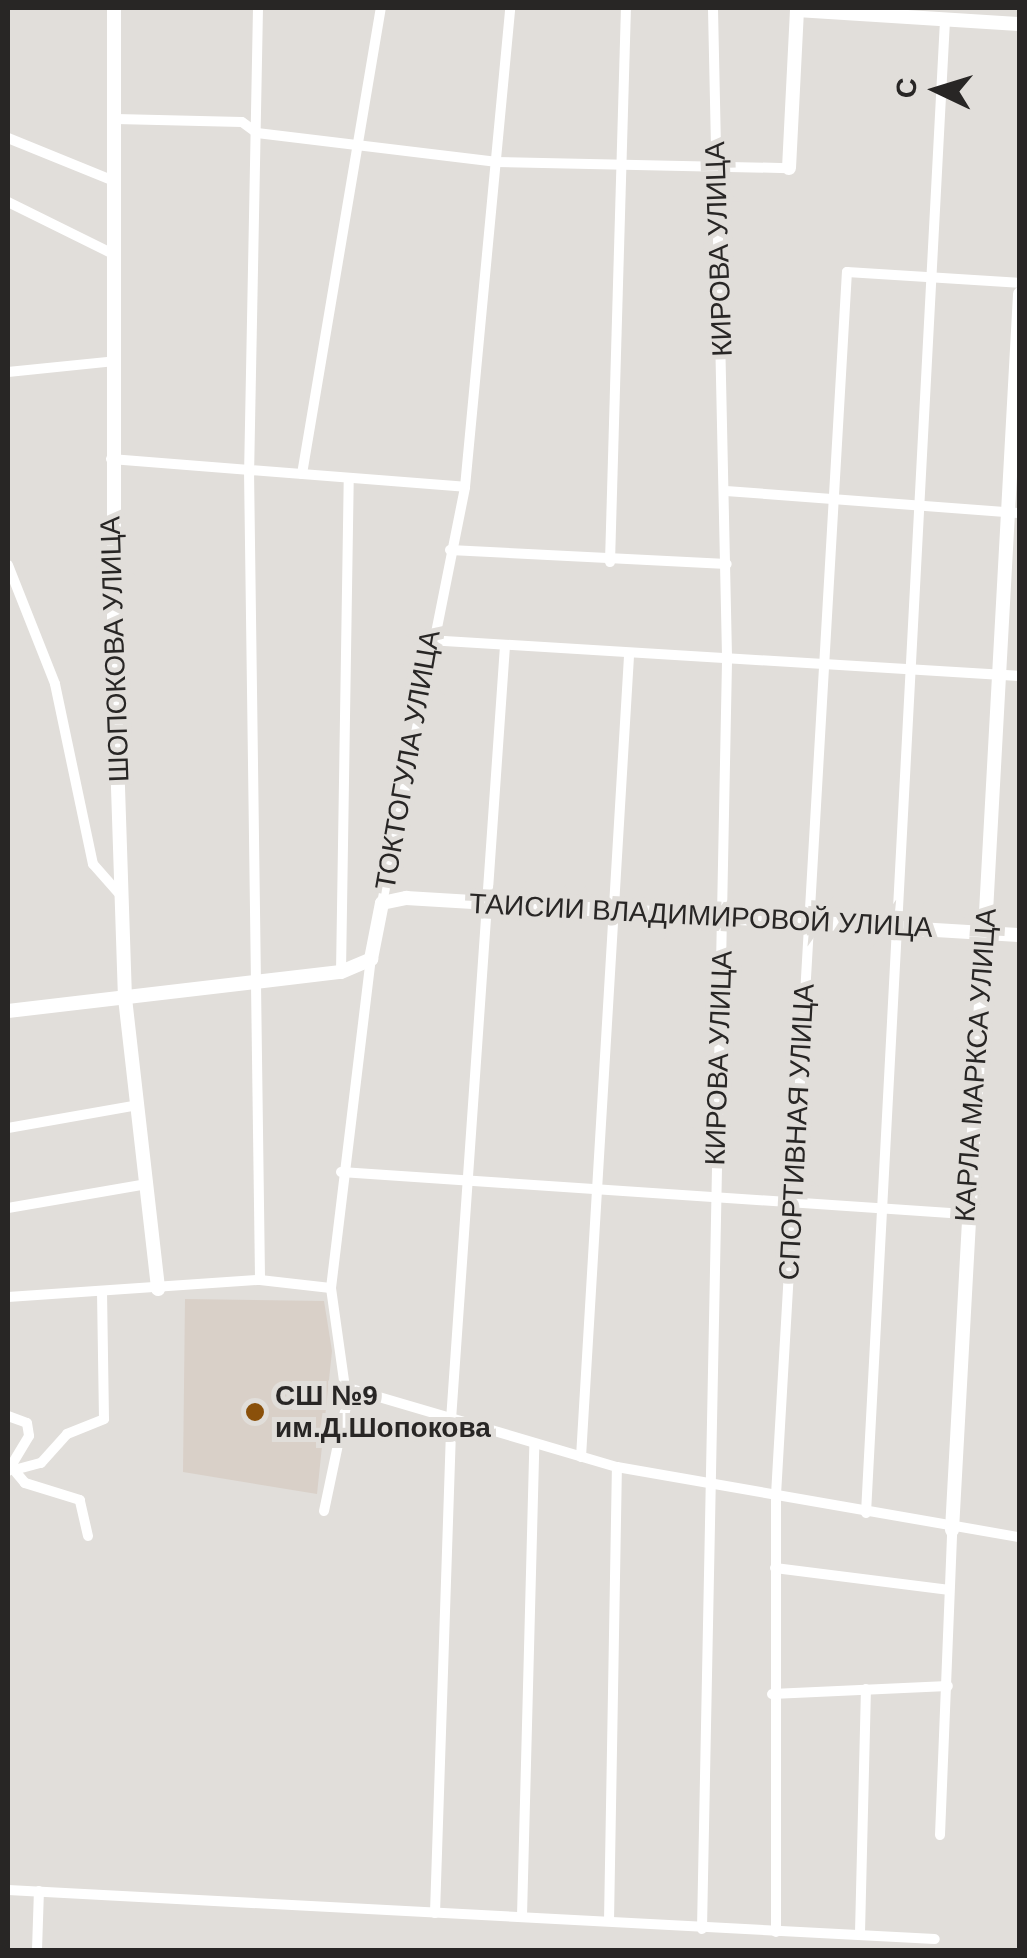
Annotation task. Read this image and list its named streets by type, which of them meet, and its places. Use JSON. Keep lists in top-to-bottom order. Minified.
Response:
{"streets":{"street":["КИРОВА УЛИЦА","ШОПОКОВА УЛИЦА","ТОКТОГУЛА УЛИЦА","ТАИСИИ ВЛАДИМИРОВОЙ УЛИЦА","КАРЛА МАРКСА УЛИЦА","СПОРТИВНАЯ УЛИЦА"]},"crossings":[["КИРОВА УЛИЦА","ТАИСИИ ВЛАДИМИРОВОЙ УЛИЦА"],["ТОКТОГУЛА УЛИЦА","ТАИСИИ ВЛАДИМИРОВОЙ УЛИЦА"],["ТАИСИИ ВЛАДИМИРОВОЙ УЛИЦА","КАРЛА МАРКСА УЛИЦА"],["ТАИСИИ ВЛАДИМИРОВОЙ УЛИЦА","СПОРТИВНАЯ УЛИЦА"]],"places":["СШ №9 им.Д.Шопокова"],"north":"left"}
